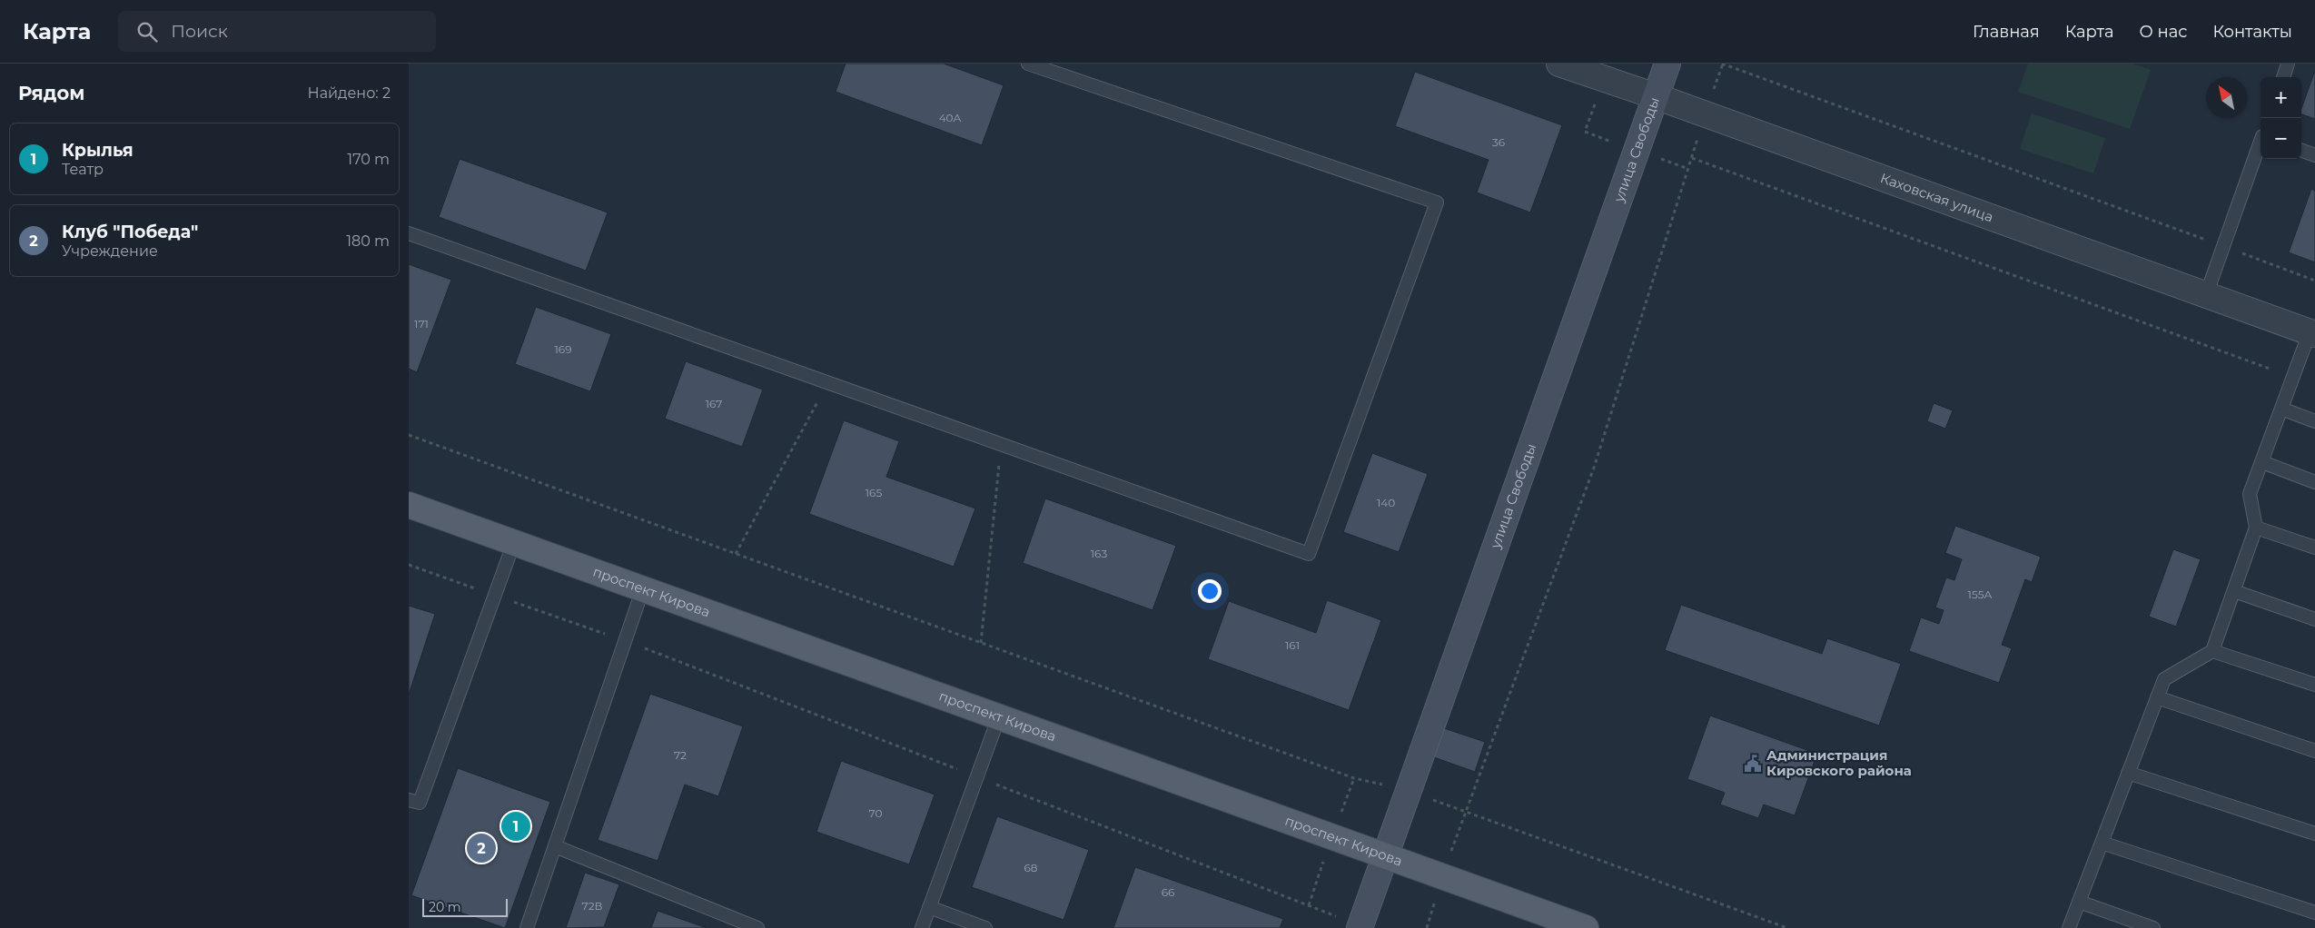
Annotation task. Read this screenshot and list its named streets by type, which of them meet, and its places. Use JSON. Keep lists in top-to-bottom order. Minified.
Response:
{"streets":{"main road":["проспект Кирова"],"street":["улица Свободы","Каховская улица"]},"crossings":[["улица Свободы","Каховская улица"],["улица Свободы","проспект Кирова"]],"places":{"public building":["Администрация Кировского района"]},"house_numbers":["40А","36","171","169","167","165","140","163","155А","161","72","70","68","66","72В"],"scale_bar":"20 m","north":"top left","page":{"header":"Карта","search":"Поиск","nav":["Главная","Карта","О нас","Контакты"],"heading":["Рядом","Найдено: 2"],"map_buttons":["+","−"],"list":[{"mark":"1","name":"Крылья","note":"Театр","value":"170 m"},{"mark":"2","name":"Клуб \"Победа\"","note":"Учреждение","value":"180 m"}],"pins":["1","2"],"scale":"20 m"}}
